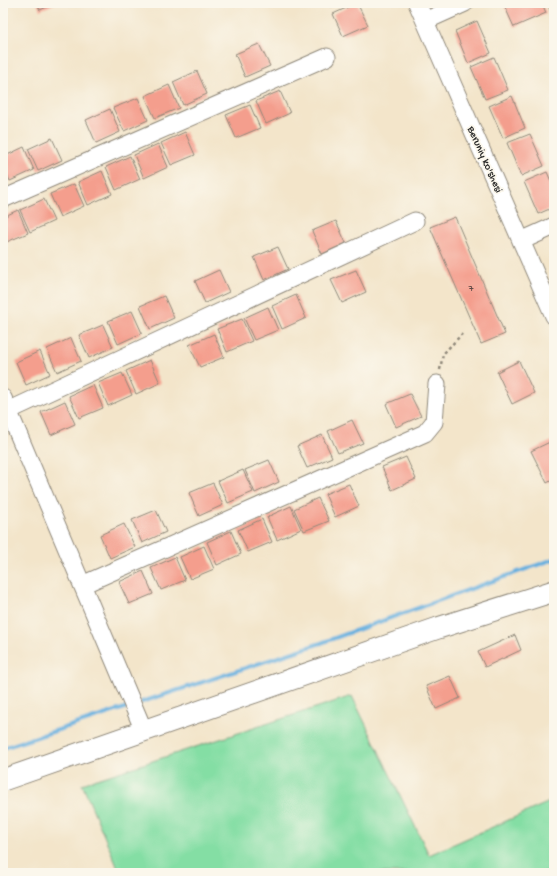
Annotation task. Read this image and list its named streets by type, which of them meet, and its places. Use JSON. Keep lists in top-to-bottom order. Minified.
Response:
{"streets":{"street":["Beruniy ko'shesi"]},"house_numbers":["7"]}
